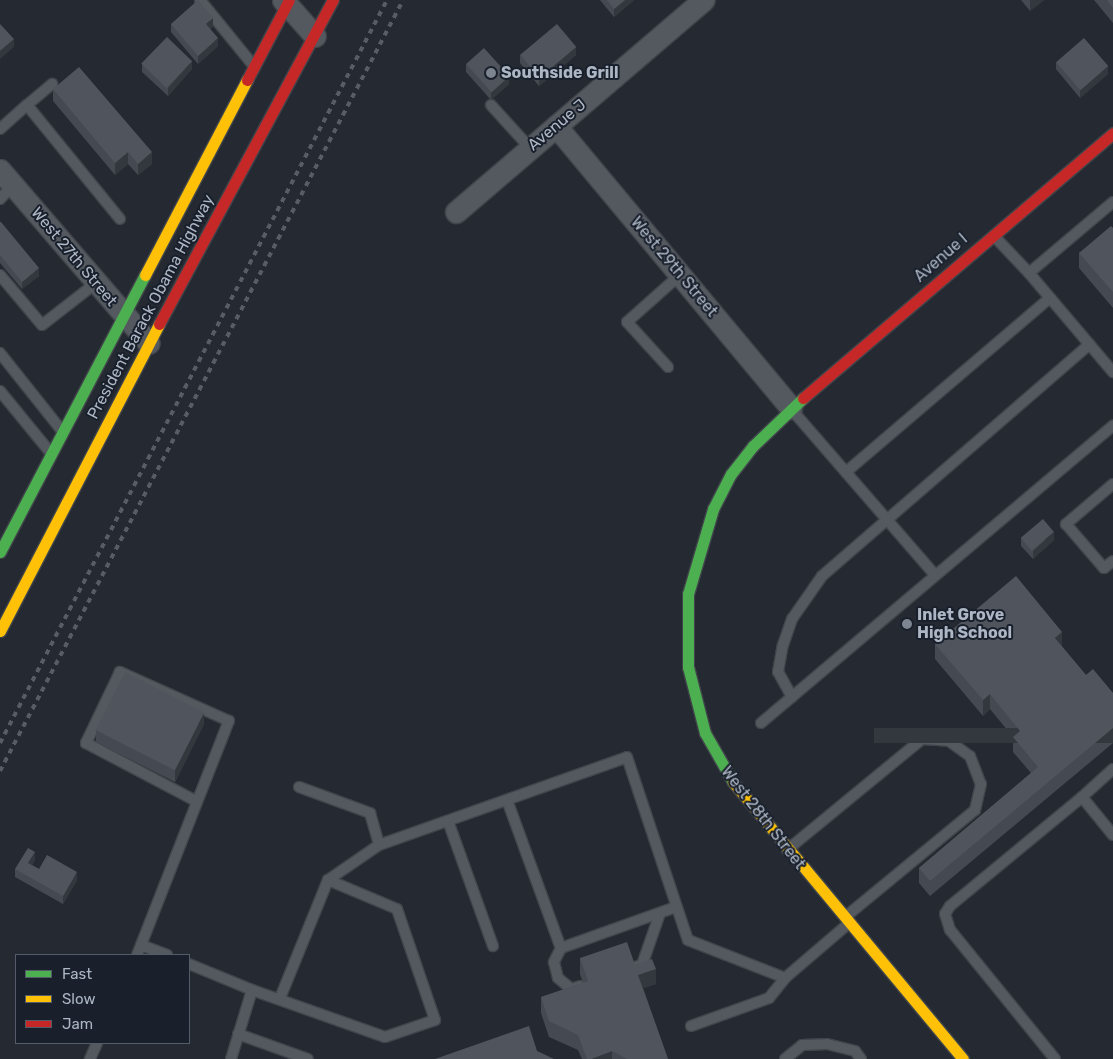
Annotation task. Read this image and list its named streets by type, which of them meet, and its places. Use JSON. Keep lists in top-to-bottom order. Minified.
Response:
{"streets":{"main road":["Avenue I","President Barack Obama Highway","West 28th Street"],"street":["Avenue J","West 27th Street","West 29th Street"]},"crossings":[["Avenue J","West 29th Street"],["West 27th Street","President Barack Obama Highway"],["Avenue I","West 29th Street"],["Avenue I","West 28th Street"],["West 29th Street","West 28th Street"]],"places":["Southside Grill","Inlet Grove High School"],"legend":["Fast","Slow","Jam"]}
